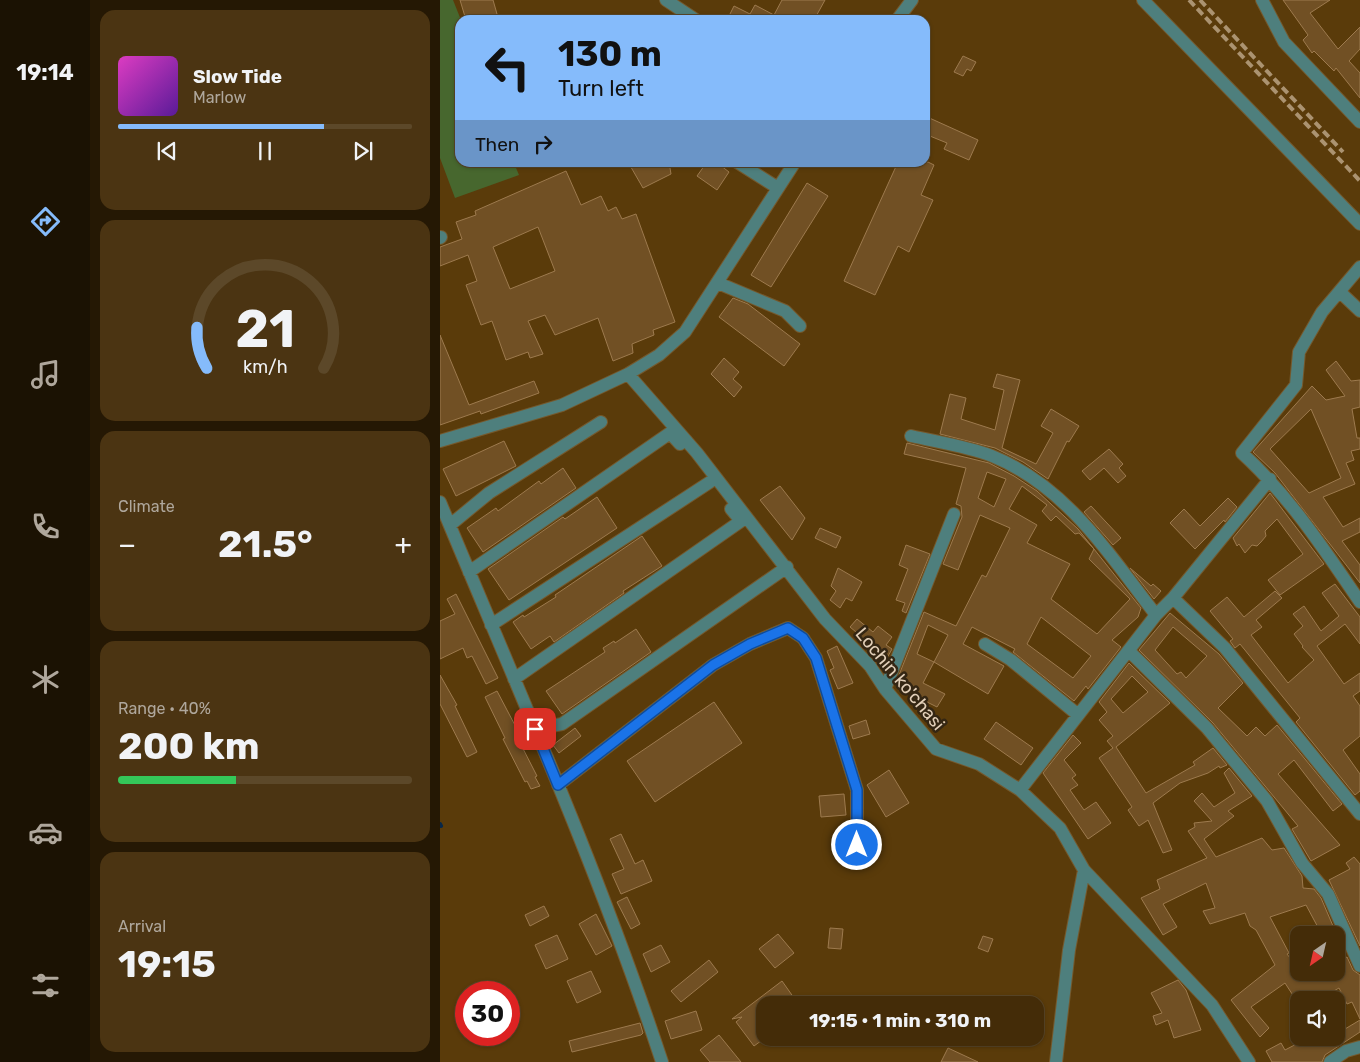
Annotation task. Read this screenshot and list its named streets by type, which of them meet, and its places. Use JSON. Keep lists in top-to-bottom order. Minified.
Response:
{"streets":{"street":["Lochin ko'chasi"]},"north":"bottom left","page":{"tabs":"19:14","turn":["130 m","Turn left"],"song":["Slow Tide","Marlow"],"then":"Then","tile":["Climate",["Range · 40%","200 km"],["Arrival","19:15"]],"heat":["−","21.5°","+"],"limit":"30","trip":"19:15 · 1 min · 310 m","gauge":["21","km/h"]}}
